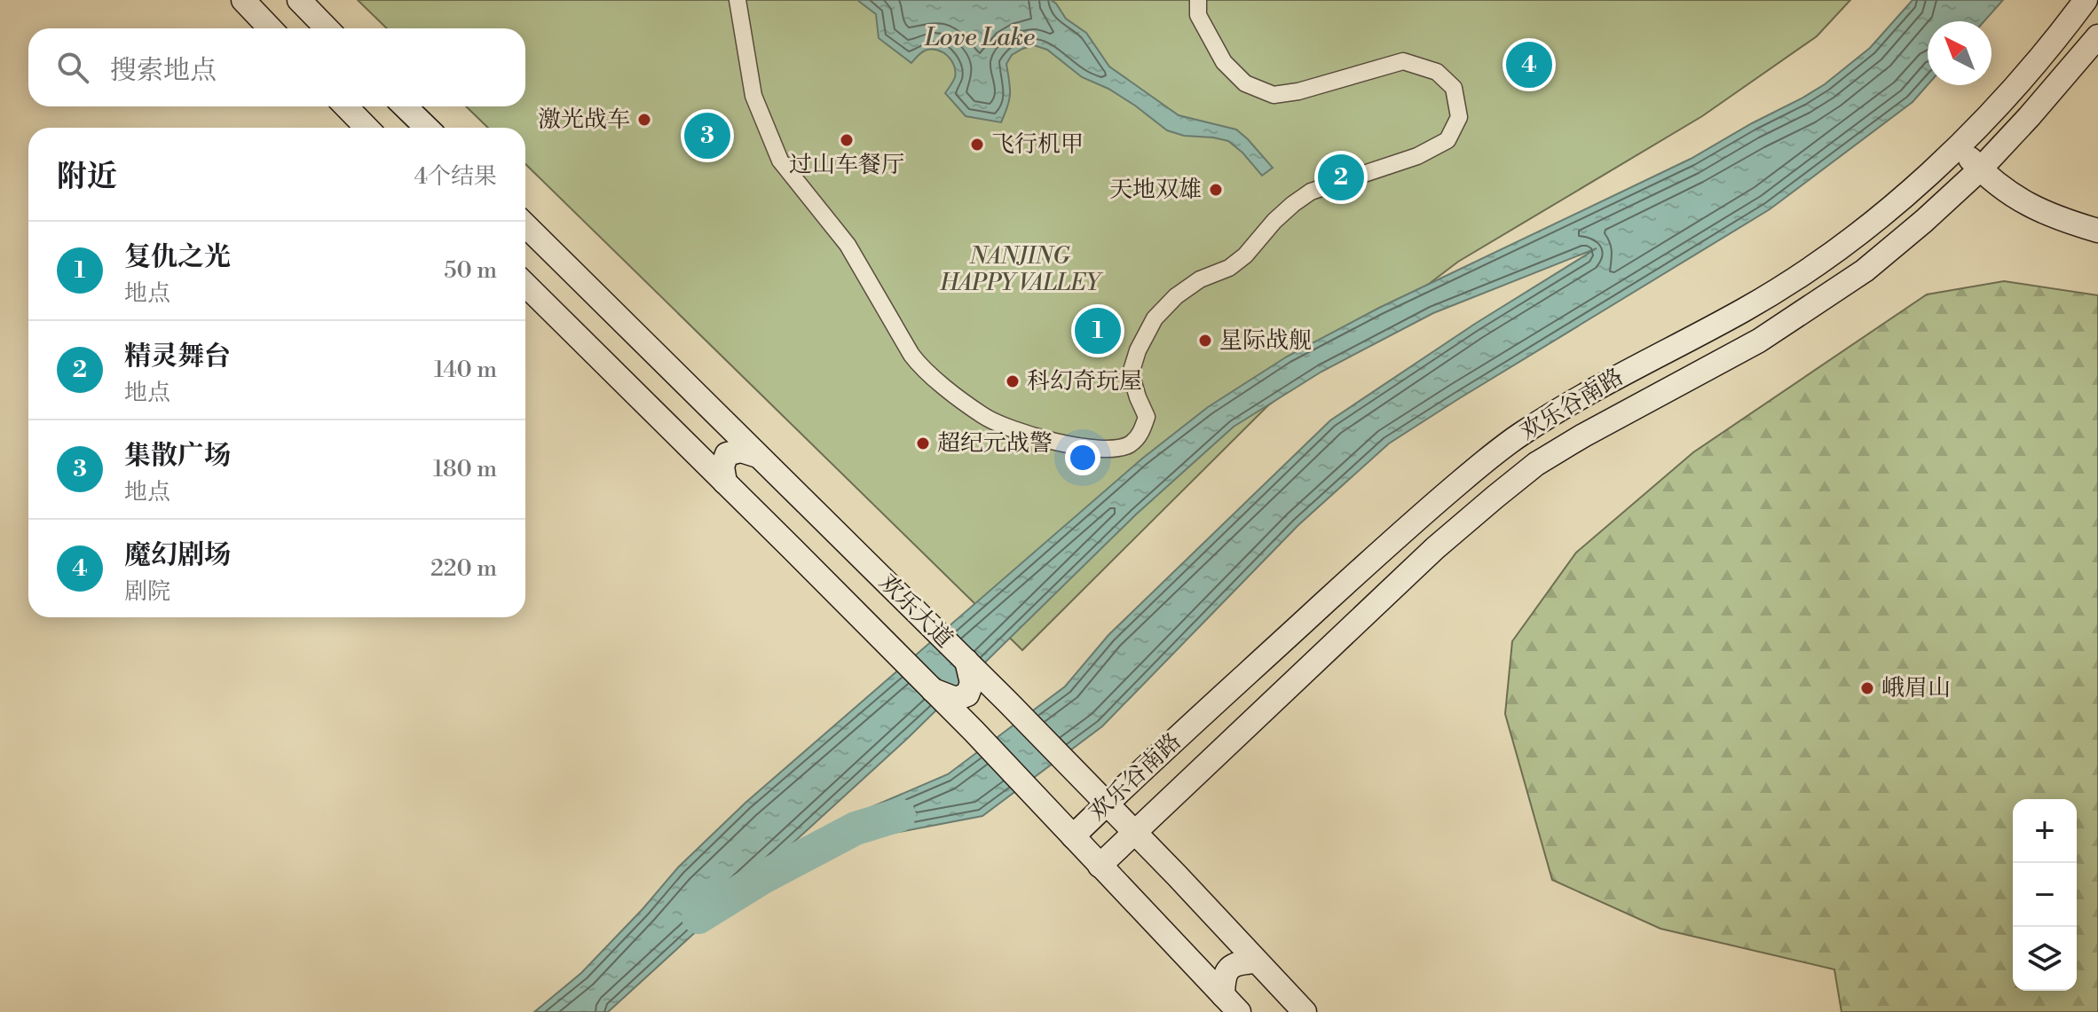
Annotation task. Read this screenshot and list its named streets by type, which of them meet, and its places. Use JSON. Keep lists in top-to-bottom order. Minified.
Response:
{"streets":{"street":["欢乐谷南路","欢乐大道"]},"crossings":[["欢乐谷南路","欢乐大道"]],"water":["Love Lake"],"parks":["NANJING HAPPY VALLEY"],"places":["激光战车","过山车餐厅","飞行机甲","天地双雄","星际战舰","科幻奇玩屋","超纪元战警","峨眉山"],"north":"top left","page":{"search":"搜索地点","pins":["4","3","2","1"],"heading":["附近","4个结果"],"list":[{"mark":"1","name":"复仇之光","note":"地点","value":"50 m"},{"mark":"2","name":"精灵舞台","note":"地点","value":"140 m"},{"mark":"3","name":"集散广场","note":"地点","value":"180 m"},{"mark":"4","name":"魔幻剧场","note":"剧院","value":"220 m"}],"map_buttons":["+","−"]}}
